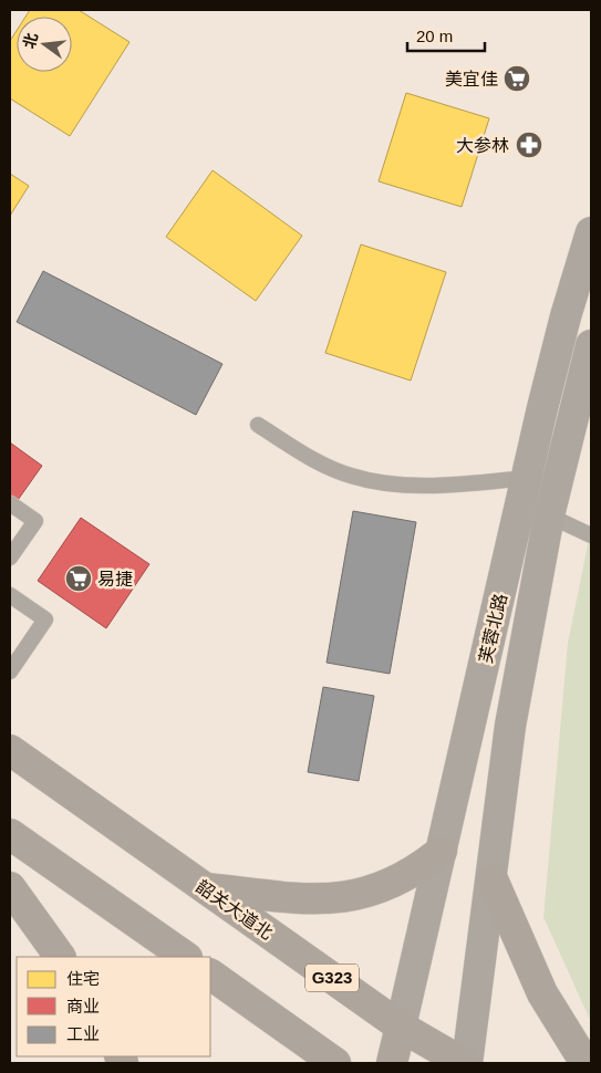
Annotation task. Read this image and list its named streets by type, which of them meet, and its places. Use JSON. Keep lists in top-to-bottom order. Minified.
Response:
{"streets":{"highway":["韶关大道北","G323"],"main road":["芙蓉北路"]},"crossings":[["芙蓉北路","韶关大道北"]],"places":{"supermarket":["美宜佳","易捷"],"pharmacy":["大参林"]},"legend":["住宅","商业","工业"],"scale_bar":"20 m","north":"left"}
